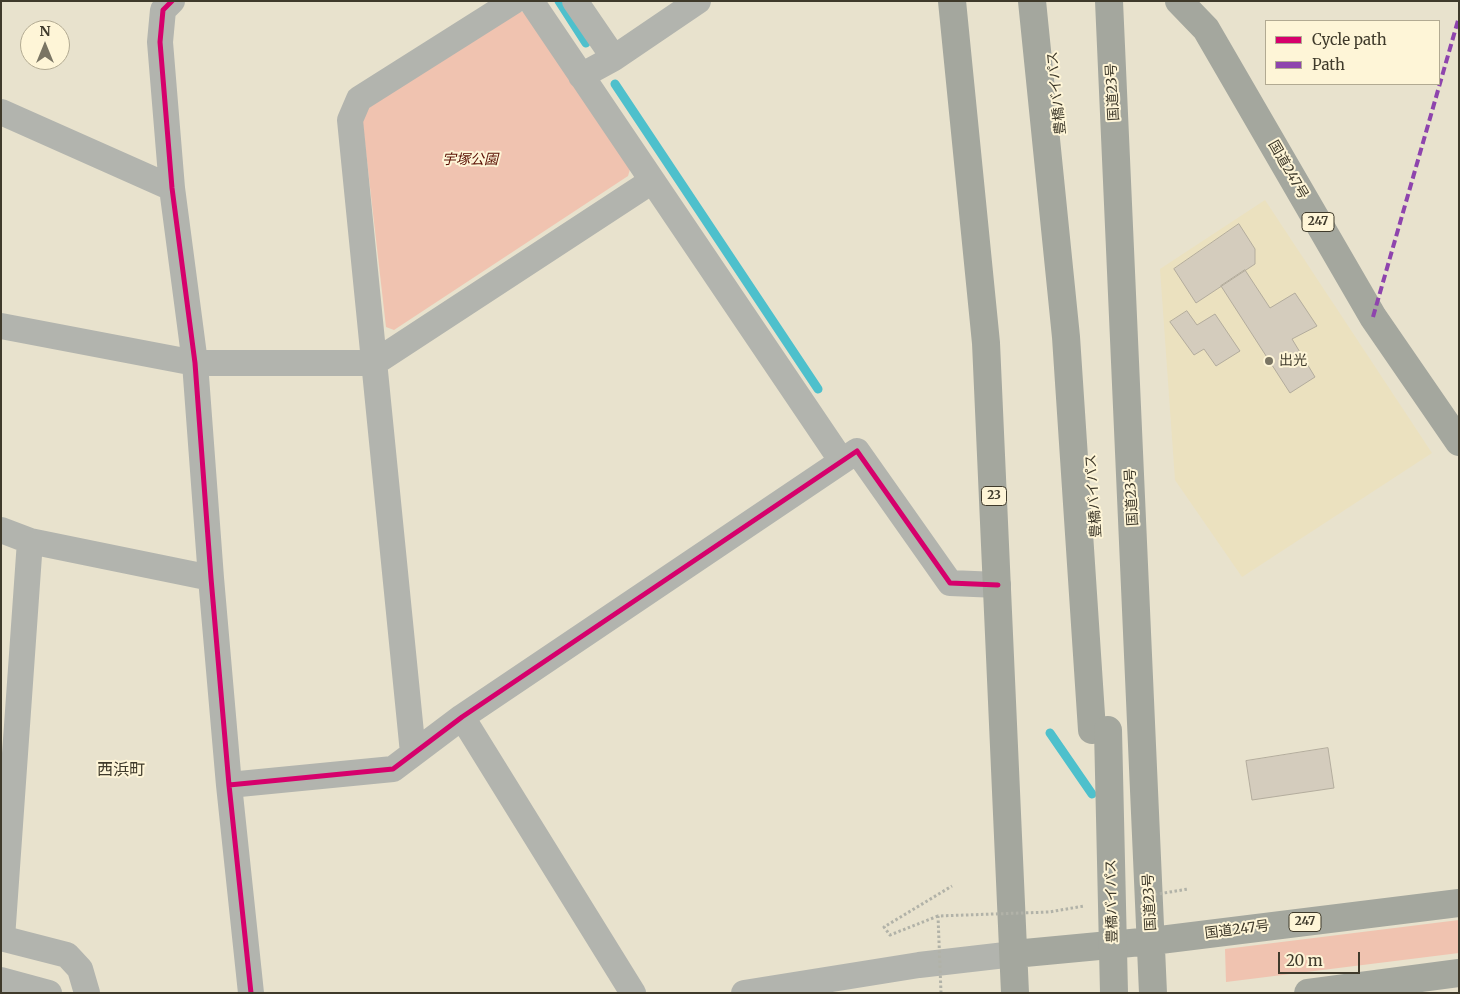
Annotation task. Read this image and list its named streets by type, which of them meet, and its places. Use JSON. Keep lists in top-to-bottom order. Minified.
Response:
{"streets":{"highway":["国道23号","豊橋バイパス","国道247号","247","23"]},"crossings":[["国道23号","国道247号"],["国道247号","23"]],"districts":["西浜町"],"parks":["宇塚公園"],"places":["出光"],"legend":["Cycle path","Path"],"scale_bar":"20 m","north":"top"}
